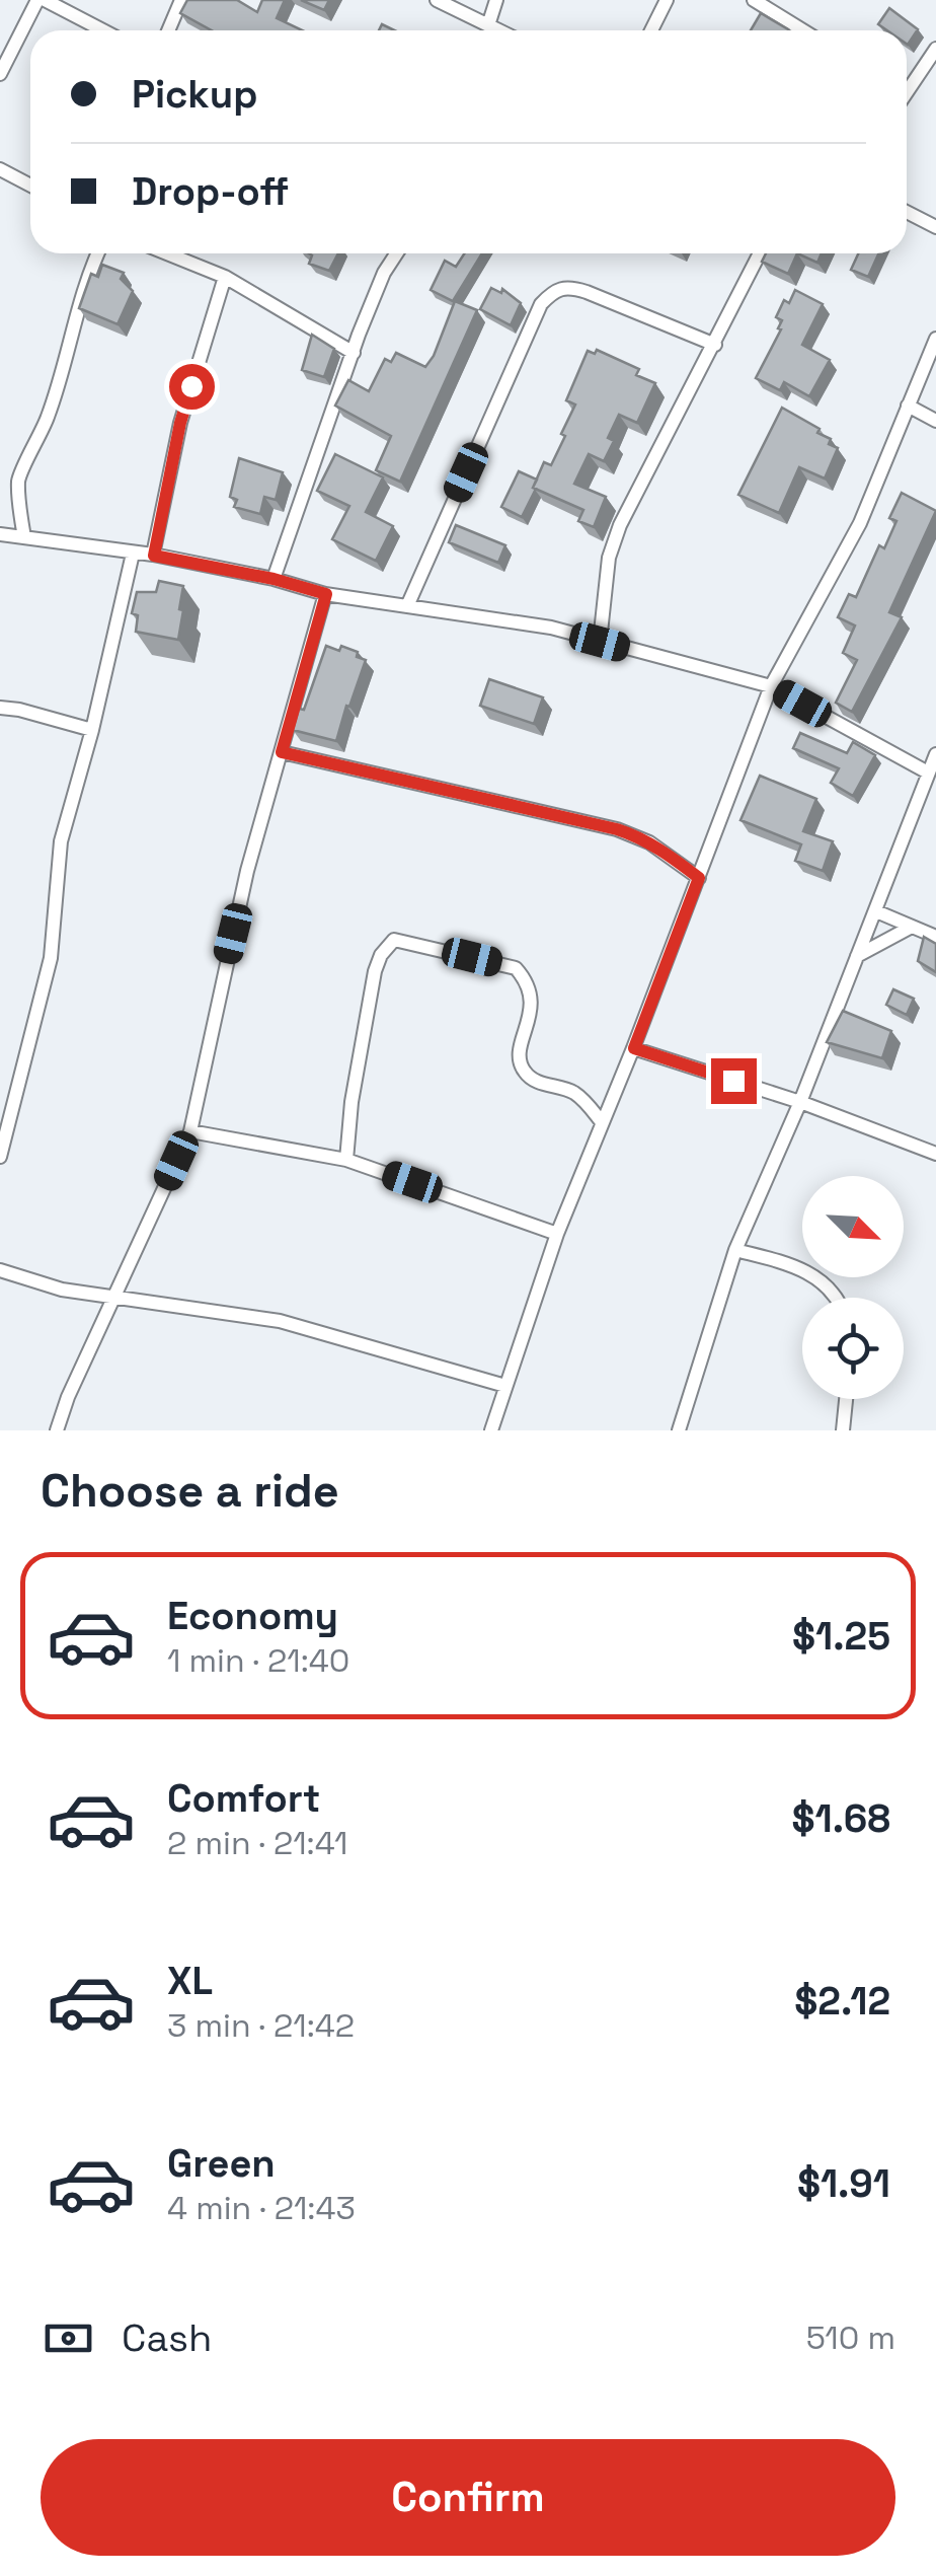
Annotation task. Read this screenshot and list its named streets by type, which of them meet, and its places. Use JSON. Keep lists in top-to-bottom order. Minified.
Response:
{"north":"bottom right","page":{"banner":["Pickup","Drop-off"],"heading":"Choose a ride","list":[{"name":"Economy","note":"1 min · 21:40","value":"$1.25"},{"name":"Comfort","note":"2 min · 21:41","value":"$1.68"},{"name":"XL","note":"3 min · 21:42","value":"$2.12"},{"name":"Green","note":"4 min · 21:43","value":"$1.91"}],"pay":["Cash","510 m"],"buttons":"Confirm"}}
